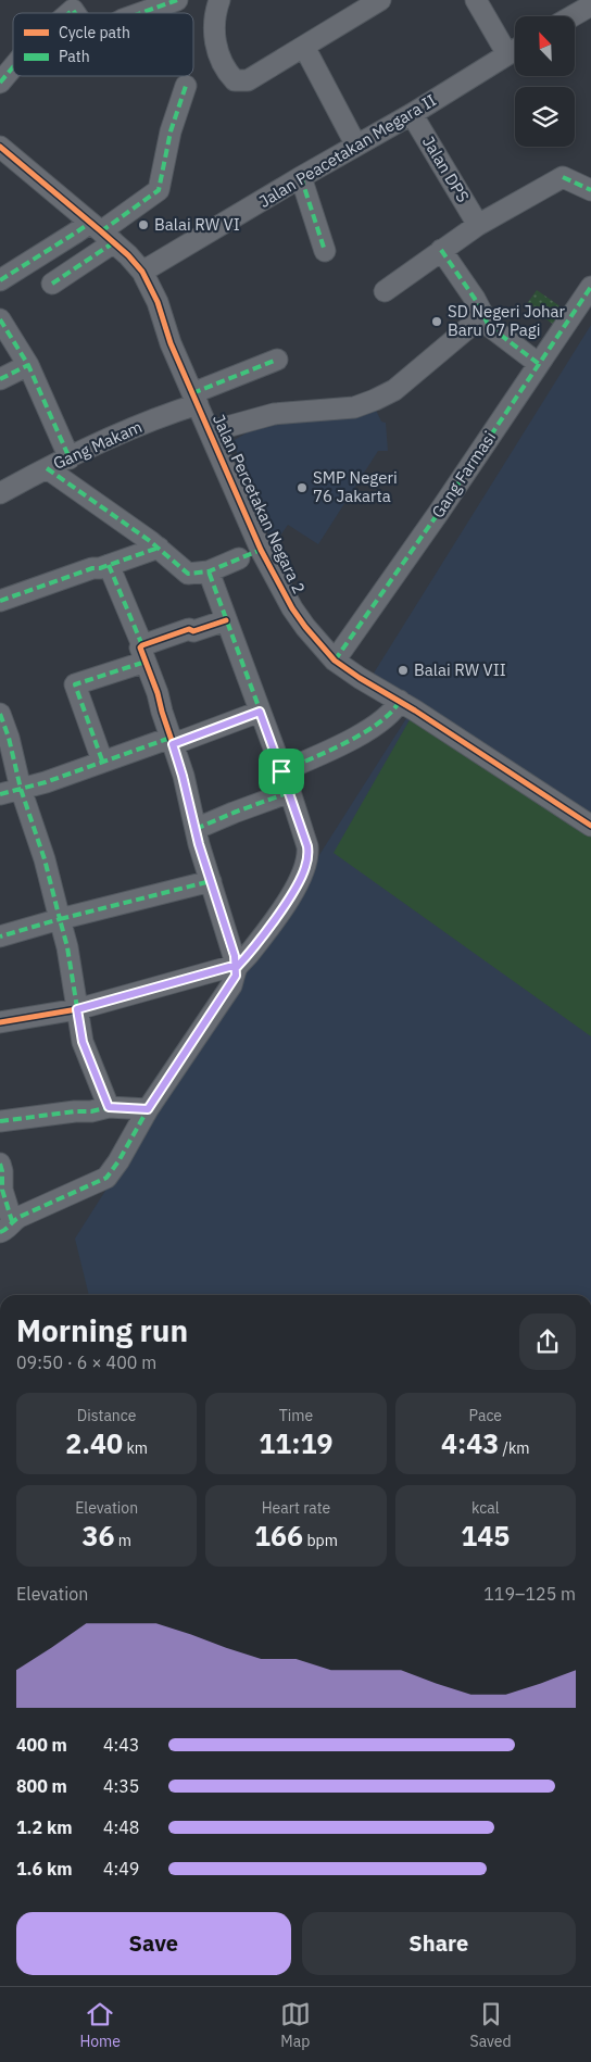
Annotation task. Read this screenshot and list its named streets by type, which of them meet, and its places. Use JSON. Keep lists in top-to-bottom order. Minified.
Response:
{"streets":{"street":["Jalan Peacetakan Megara II","Jalan DPS","Gang Makam","Gang Farmasi","Jalan Percetakan Negara 2"]},"crossings":[["Jalan Peacetakan Megara II","Jalan DPS"],["Jalan Peacetakan Megara II","Jalan Percetakan Negara 2"],["Gang Makam","Jalan Percetakan Negara 2"],["Gang Farmasi","Jalan Percetakan Negara 2"]],"places":["Balai RW VI","SD Negeri Johar Baru 07 Pagi","SMP Negeri 76 Jakarta","Balai RW VII"],"legend":["Cycle path","Path"],"north":"top left","page":{"heading":["Morning run","09:50 · 6 × 400 m"],"stats":[["Distance","2.40 km"],["Time","11:19"],["Pace","4:43 /km"],["Elevation","36 m"],["Heart rate","166 bpm"],["kcal","145"]],"chart":["Elevation","119–125 m"],"list":[{"name":"400 m","note":"4:43"},{"name":"800 m","note":"4:35"},{"name":"1.2 km","note":"4:48"},{"name":"1.6 km","note":"4:49"}],"buttons":["Save","Share"],"tabs":["Home","Map","Saved"]}}
